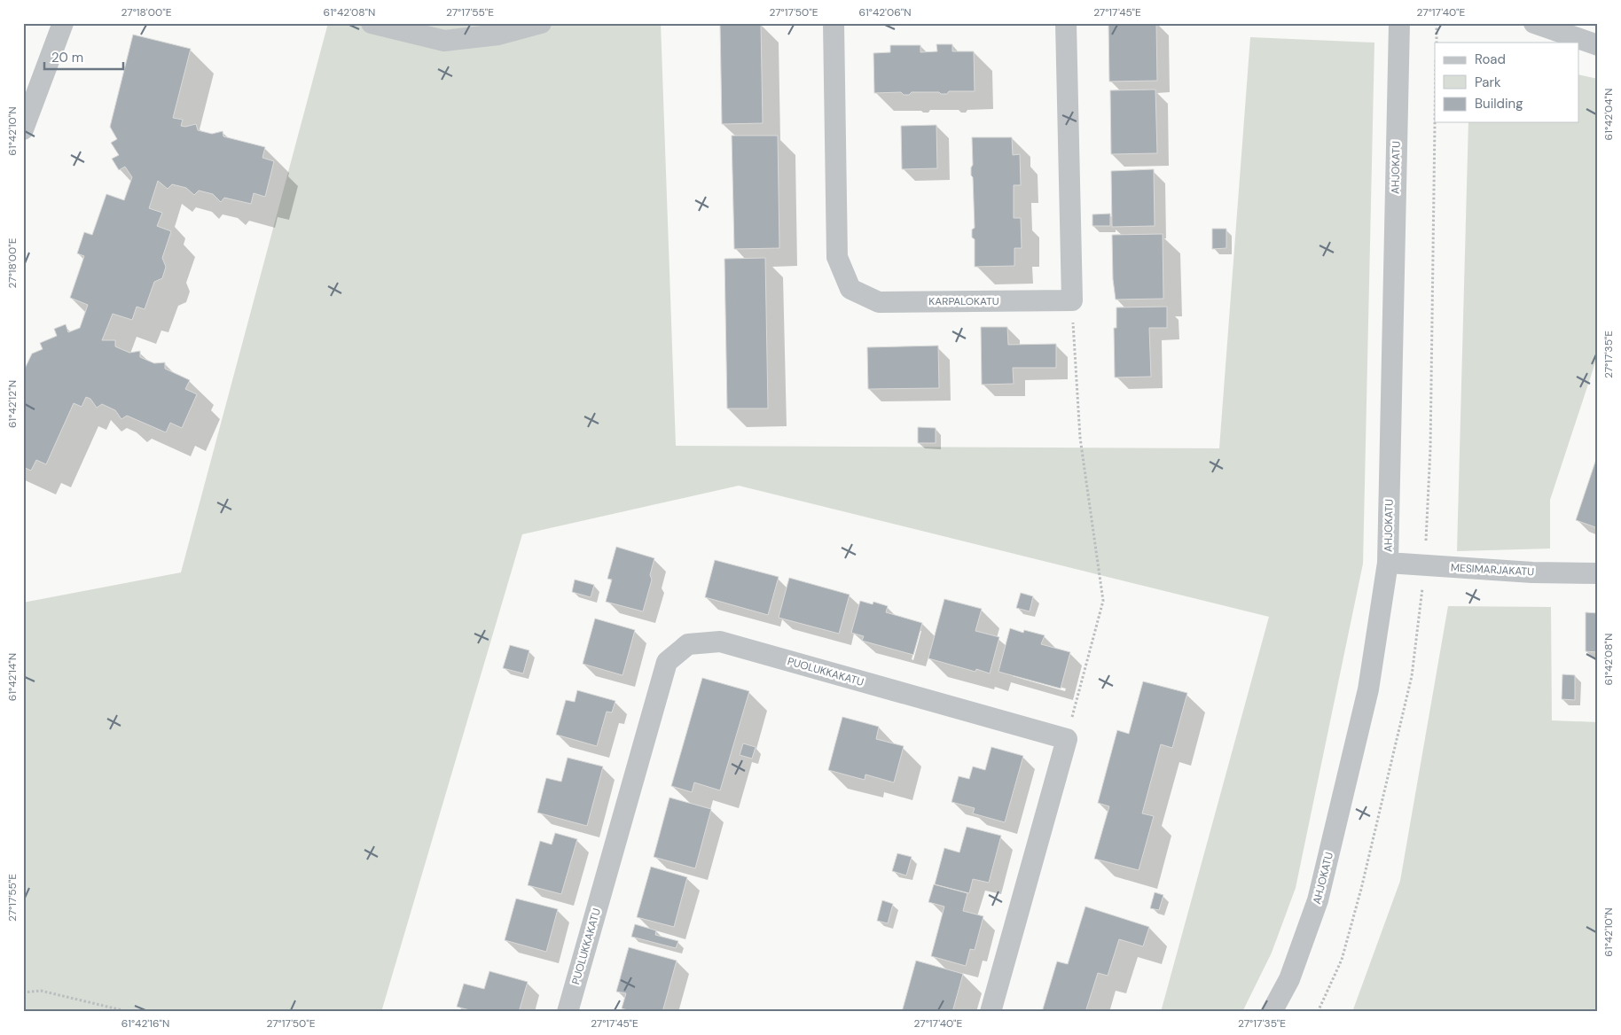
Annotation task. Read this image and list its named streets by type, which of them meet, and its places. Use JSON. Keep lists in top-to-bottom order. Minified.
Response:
{"streets":{"street":["AHJOKATU","KARPALOKATU","MESIMARJAKATU","PUOLUKKAKATU"]},"crossings":[["AHJOKATU","MESIMARJAKATU"]],"legend":["Road","Park","Building"],"scale_bar":"20 m","coordinates":["27°18'00\"E","61°42'08\"N","27°17'55\"E","27°17'50\"E","61°42'06\"N","27°17'45\"E","27°17'40\"E","61°42'04\"N","61°42'10\"N","27°17'35\"E","61°42'12\"N","61°42'14\"N","61°42'16\"N"]}
